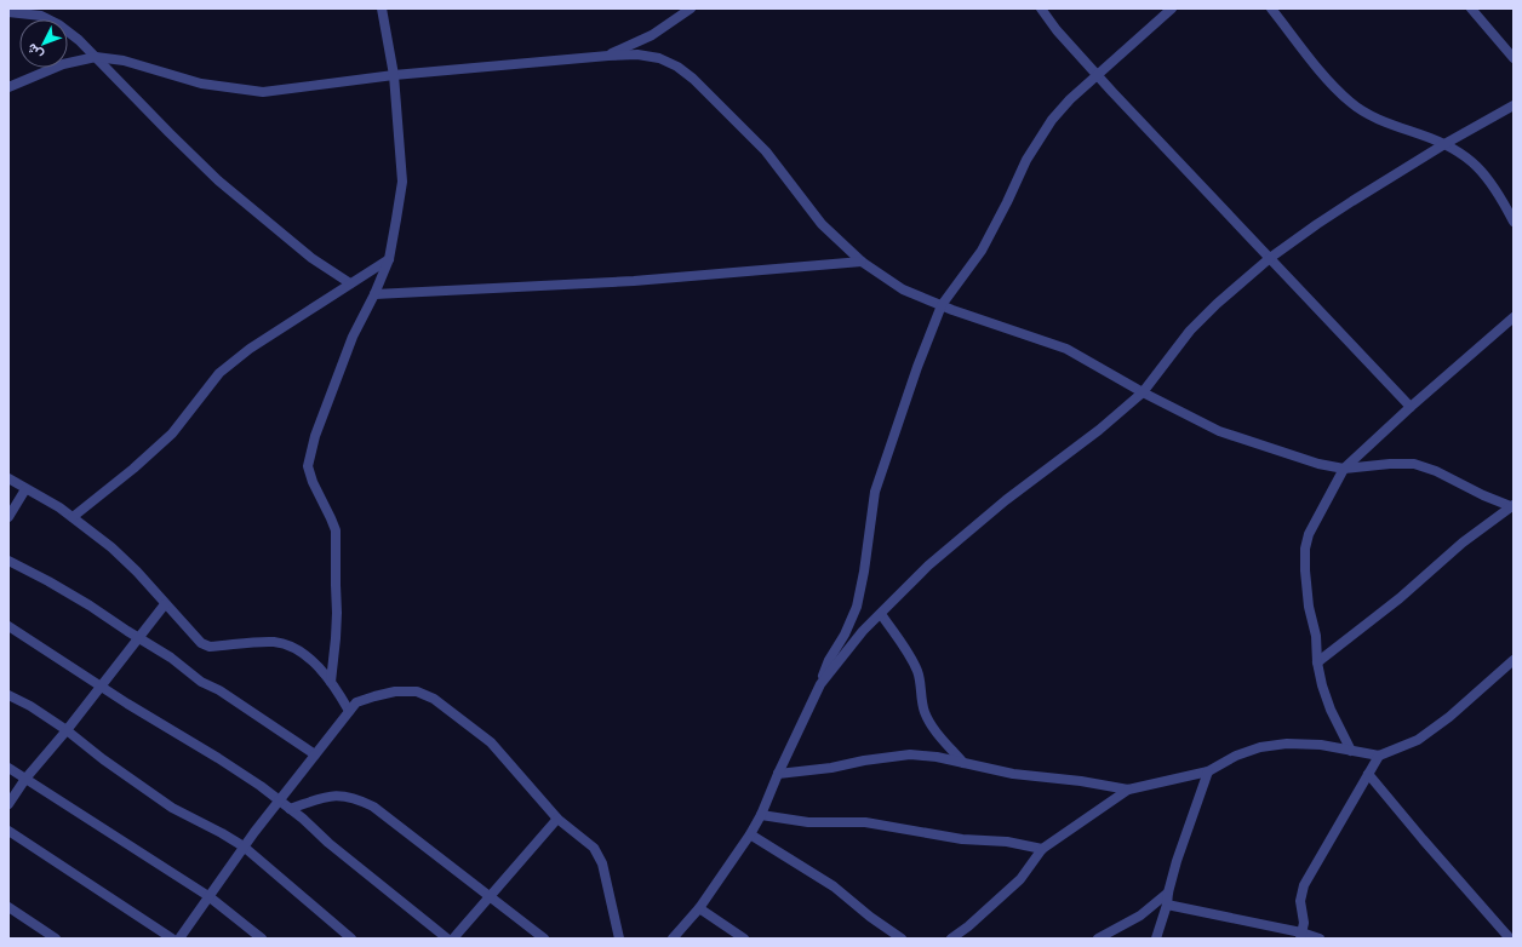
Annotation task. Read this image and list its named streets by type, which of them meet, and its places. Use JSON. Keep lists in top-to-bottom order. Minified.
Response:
{"north":"bottom left"}
